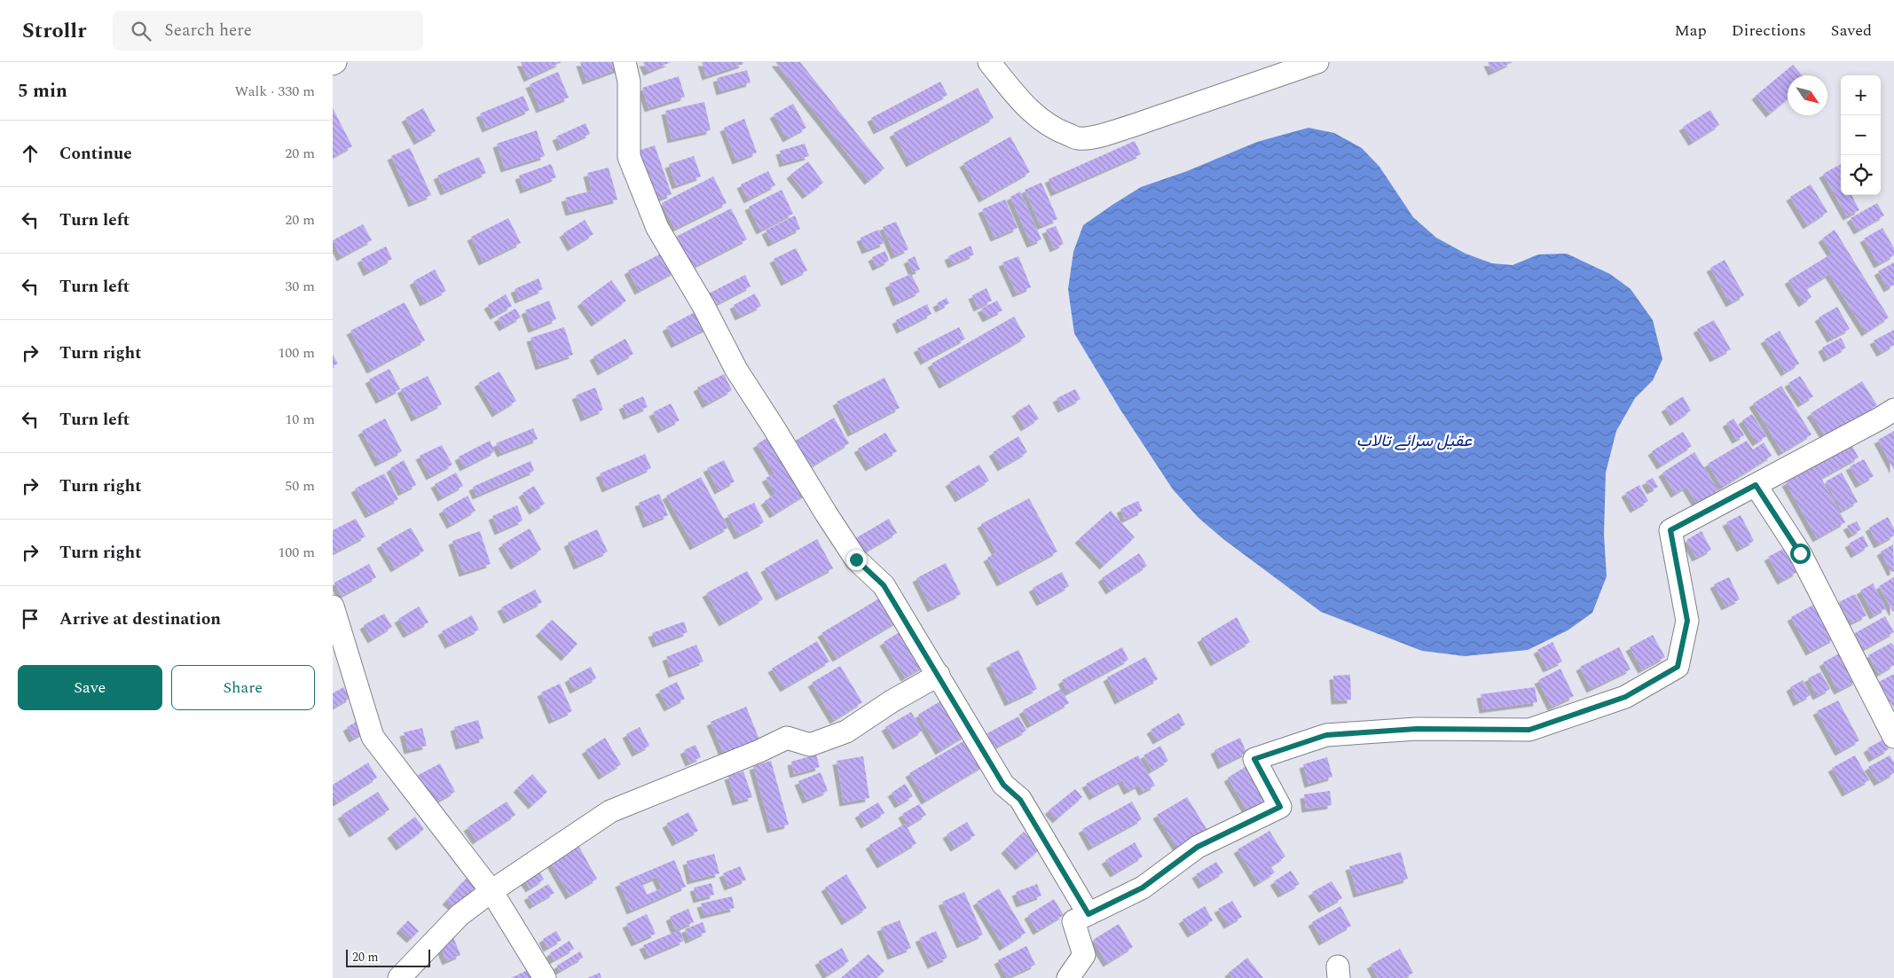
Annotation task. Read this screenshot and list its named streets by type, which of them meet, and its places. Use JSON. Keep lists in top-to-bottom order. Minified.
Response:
{"water":["عقیل سرائے تالاب"],"scale_bar":"20 m","north":"bottom right","page":{"header":"Strollr","search":"Search here","nav":["Map","Directions","Saved"],"heading":["5 min","Walk · 330 m"],"map_buttons":["+","−"],"list":[["Continue","20 m"],["Turn left","20 m"],["Turn left","30 m"],["Turn right","100 m"],["Turn left","10 m"],["Turn right","50 m"],["Turn right","100 m"],"Arrive at destination"],"buttons":["Save","Share"],"scale":"20 m"}}
